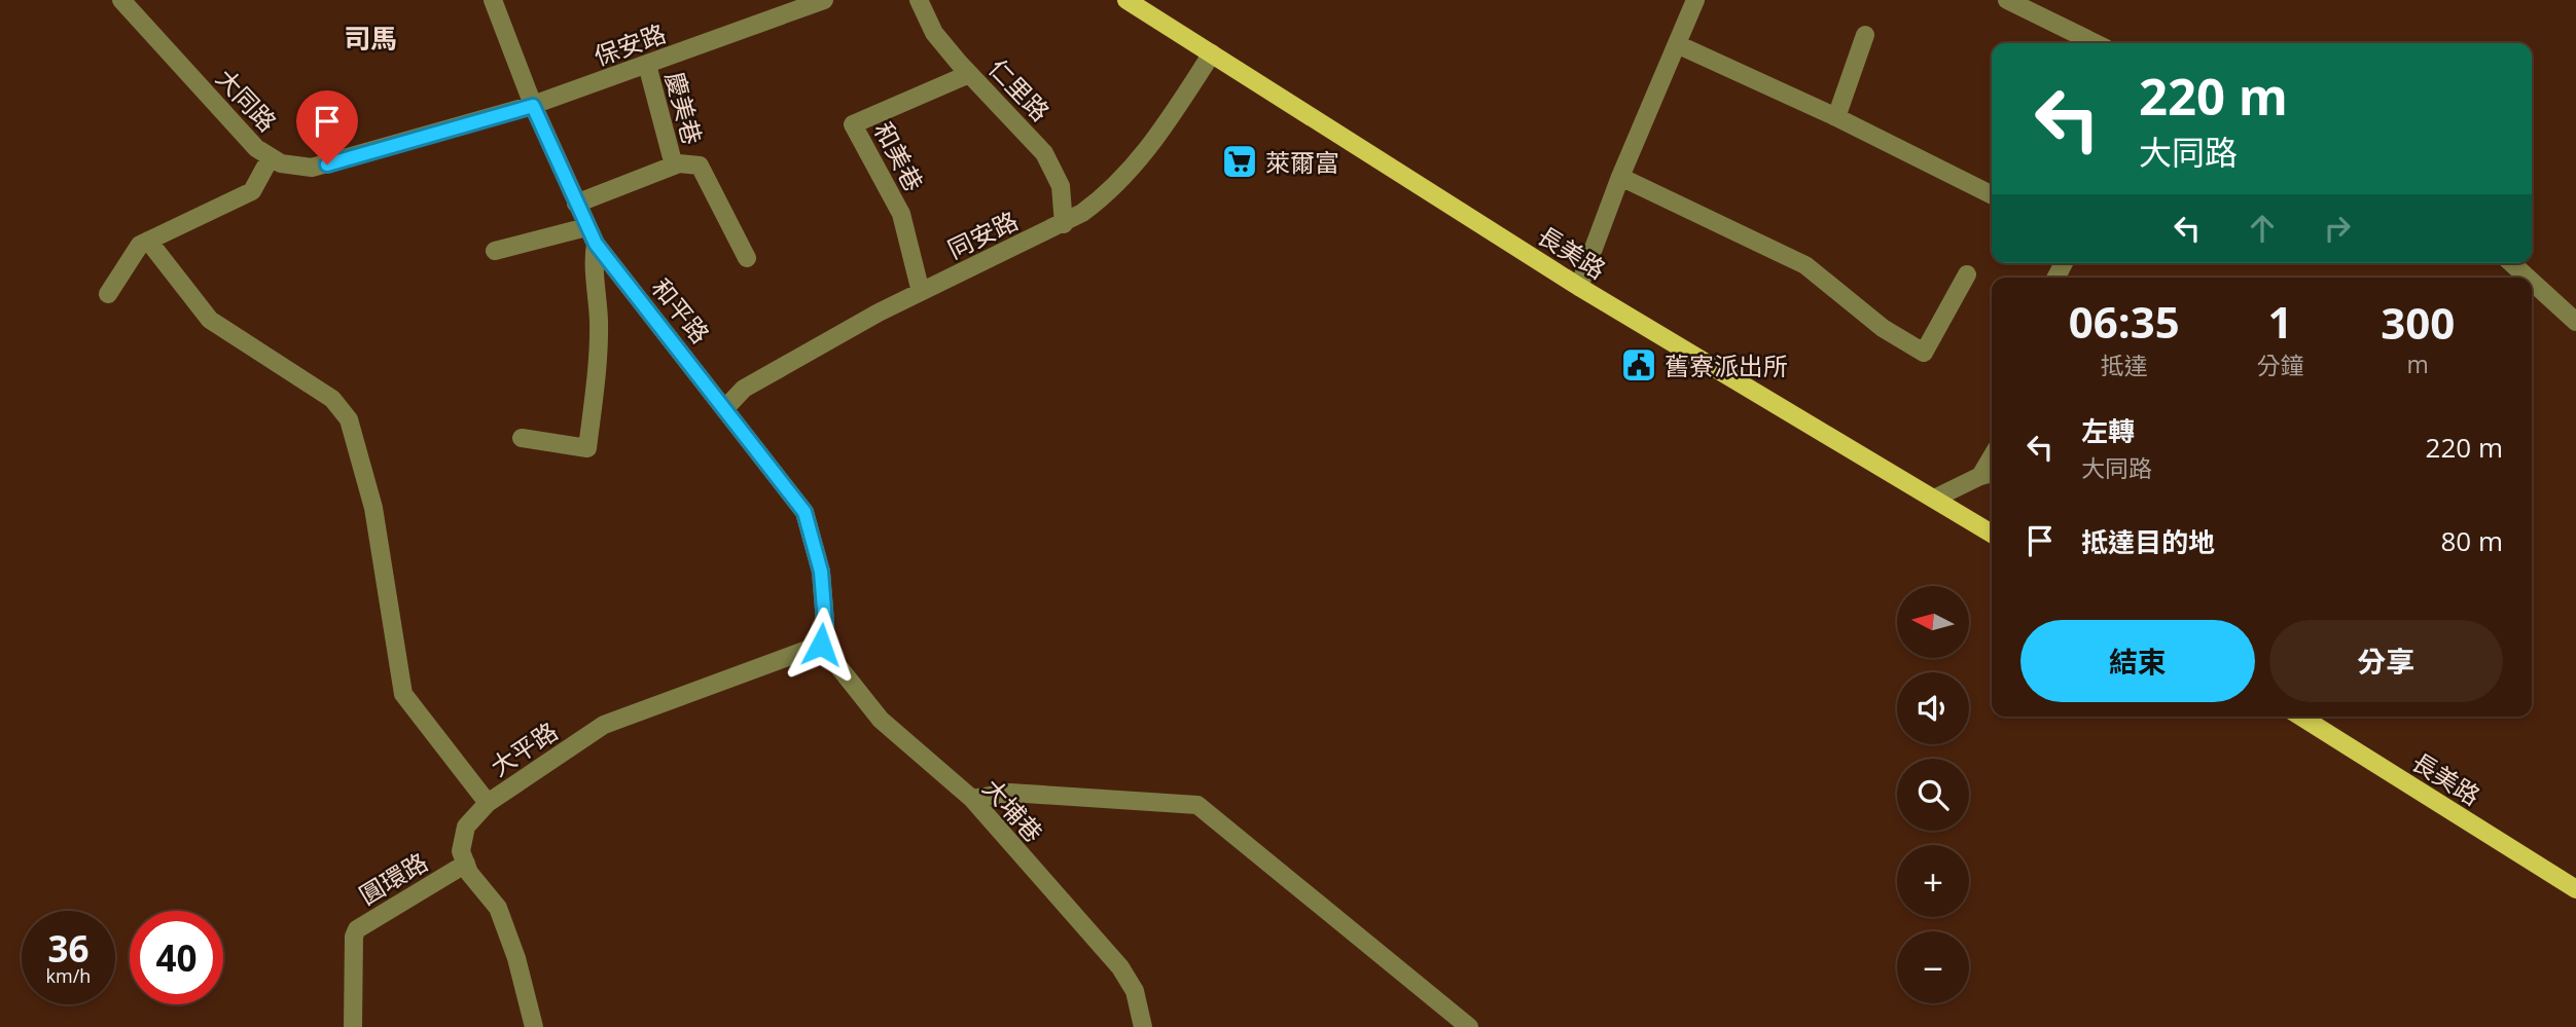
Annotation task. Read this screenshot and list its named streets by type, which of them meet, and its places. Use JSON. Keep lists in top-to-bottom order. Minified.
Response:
{"streets":{"main road":["長美路"],"street":["保安路","仁里路","大同路","慶美巷","和美巷","同安路","和平路","大平路","大埔巷","圓環路"]},"crossings":[["保安路","大同路"],["保安路","慶美巷"],["保安路","和平路"],["仁里路","和美巷"],["仁里路","同安路"],["大同路","和平路"],["慶美巷","和平路"],["和美巷","同安路"],["同安路","長美路"],["同安路","和平路"],["和平路","大平路"],["和平路","大埔巷"],["大平路","大埔巷"],["大平路","圓環路"]],"districts":["司馬"],"places":{"supermarket":["萊爾富"],"public building":["舊寮派出所"]},"north":"left","page":{"turn":["220 m","大同路"],"eta":["06:35","抵達","1","分鐘","300","m"],"list":[{"name":"左轉","note":"大同路","value":"220 m"},{"name":"抵達目的地","value":"80 m"}],"map_buttons":["+","−"],"buttons":["結束","分享"],"speed":"36 km/h","limit":"40"}}
